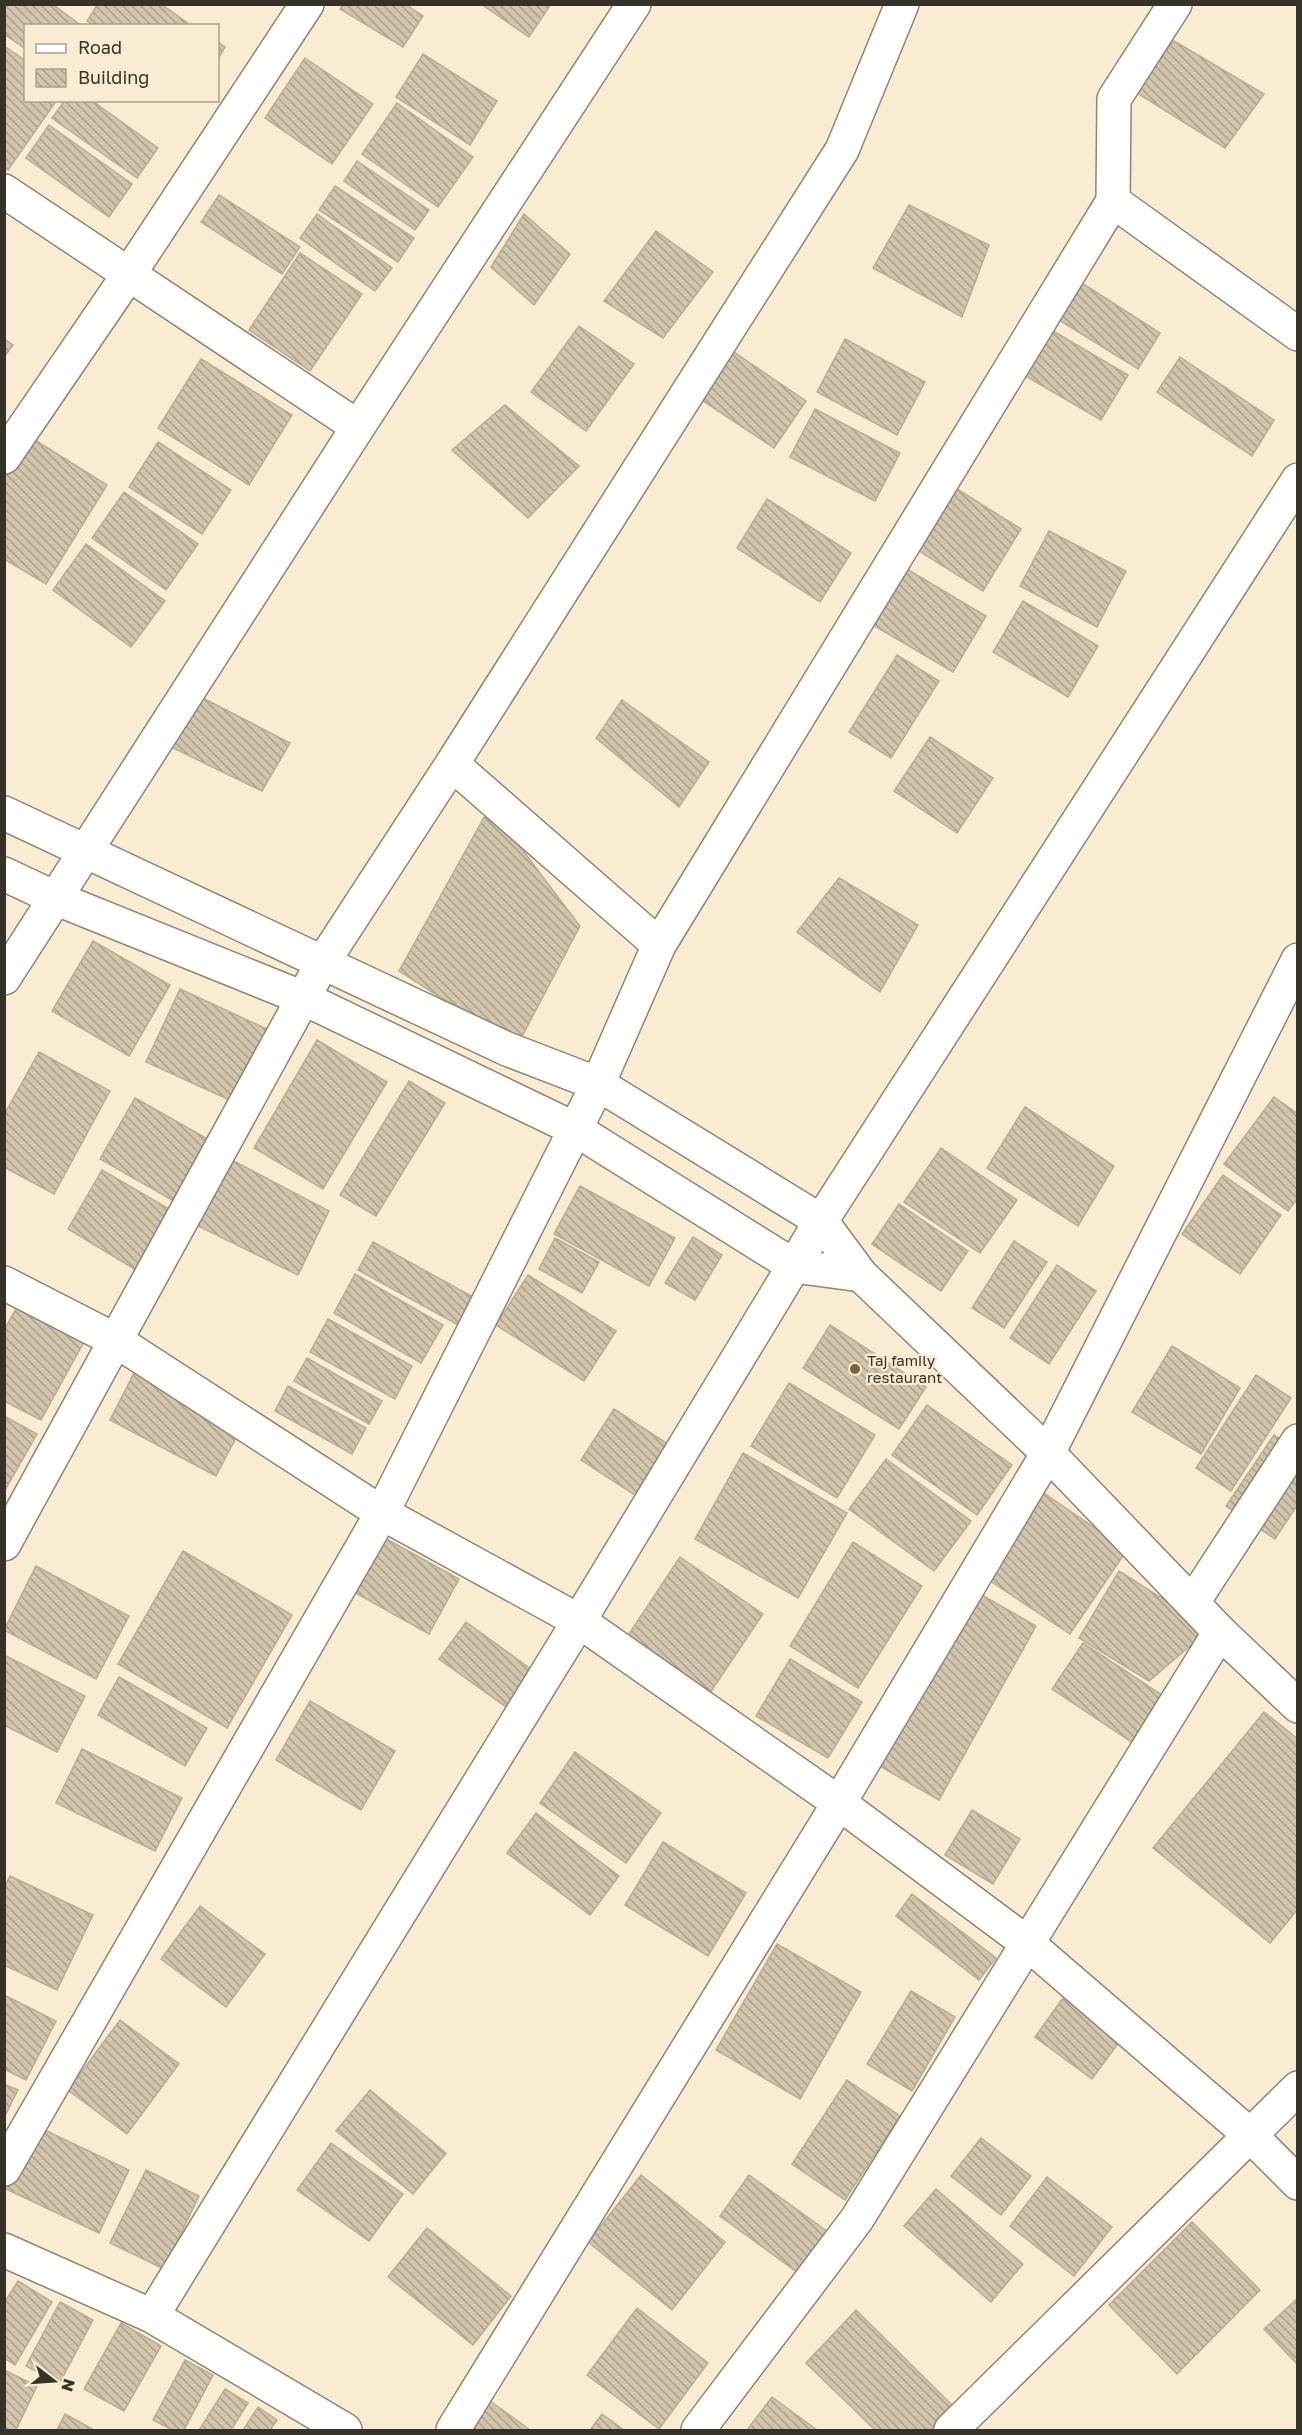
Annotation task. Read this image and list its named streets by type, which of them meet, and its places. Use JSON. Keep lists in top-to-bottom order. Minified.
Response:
{"places":["Taj family restaurant"],"legend":["Road","Building"],"north":"right"}
